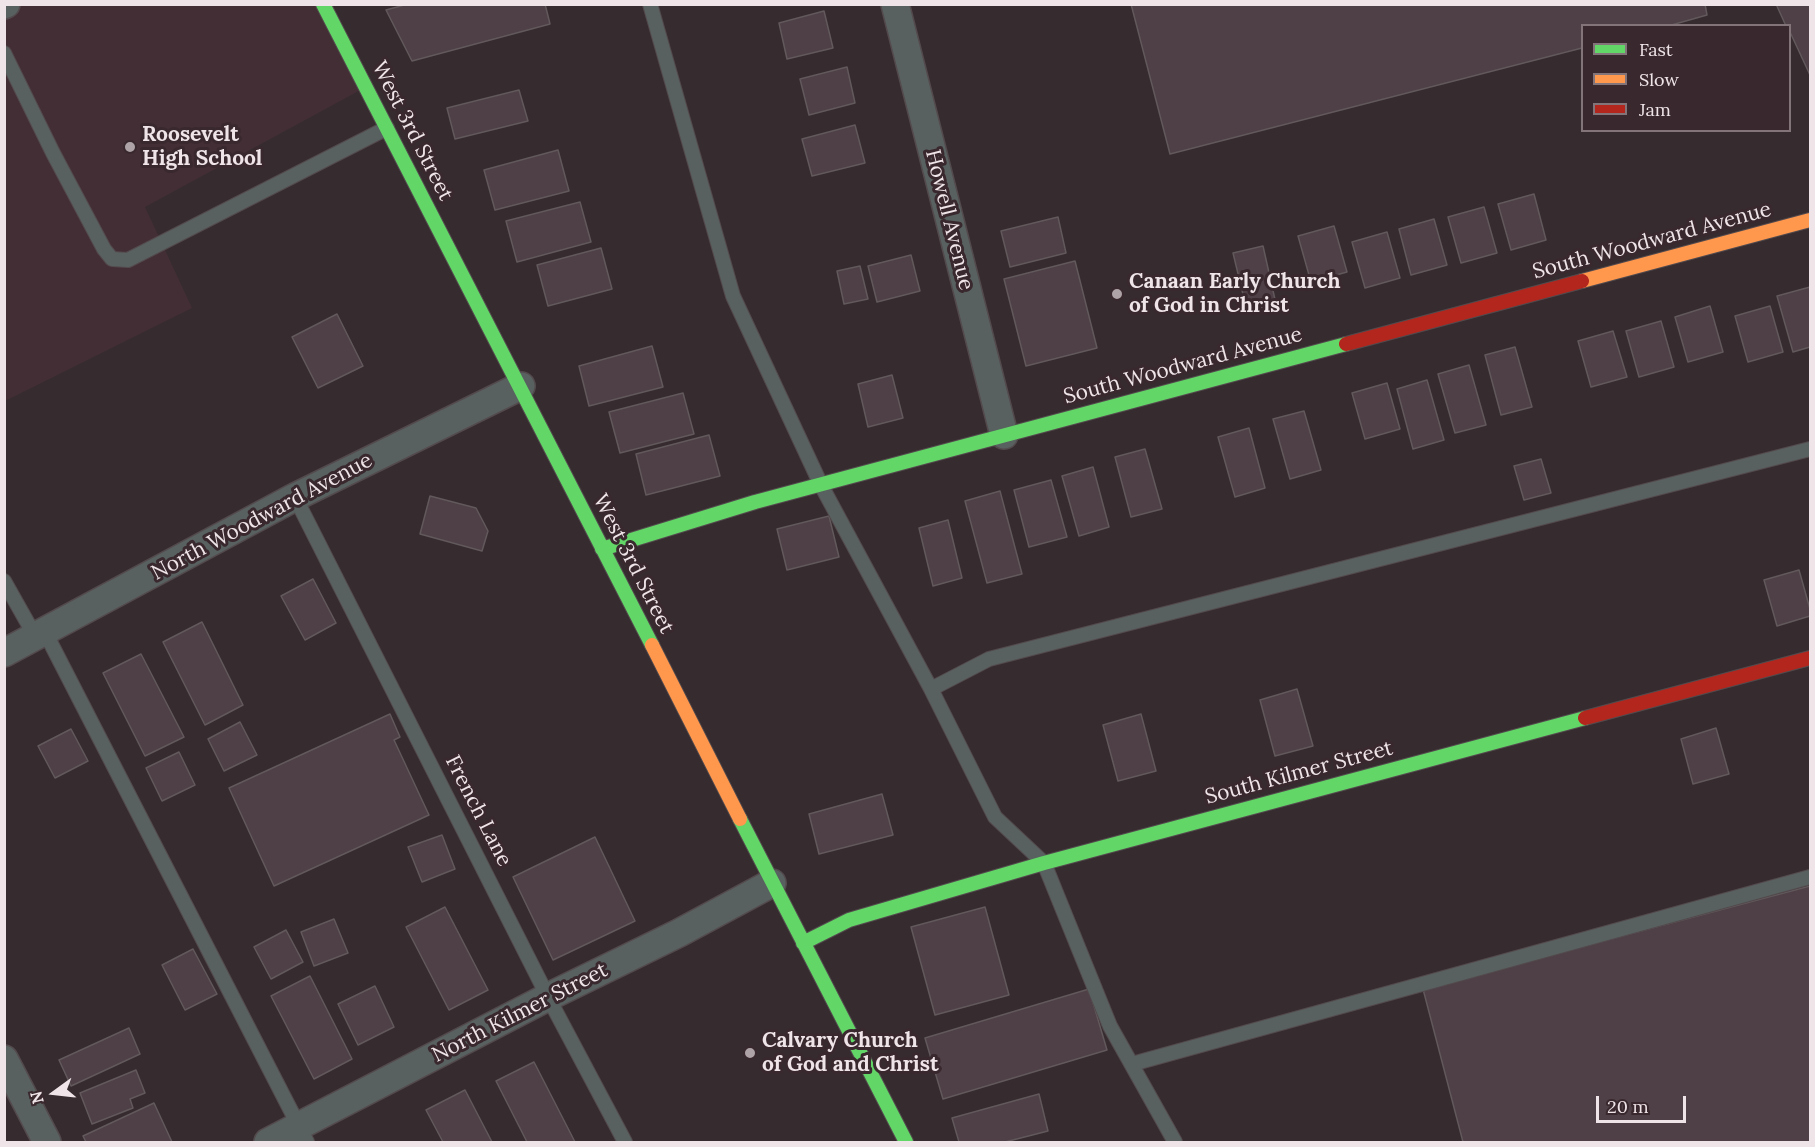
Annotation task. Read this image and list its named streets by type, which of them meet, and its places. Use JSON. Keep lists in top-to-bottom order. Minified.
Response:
{"streets":{"street":["West 3rd Street","Howell Avenue","South Woodward Avenue","North Woodward Avenue","South Kilmer Street","North Kilmer Street"],"lane":["French Lane"]},"crossings":[["West 3rd Street","South Woodward Avenue"],["West 3rd Street","North Woodward Avenue"],["West 3rd Street","South Kilmer Street"],["West 3rd Street","North Kilmer Street"],["Howell Avenue","South Woodward Avenue"],["North Woodward Avenue","French Lane"],["French Lane","North Kilmer Street"]],"places":["Roosevelt High School","Canaan Early Church of God in Christ","Calvary Church of God and Christ"],"legend":["Fast","Slow","Jam"],"scale_bar":"20 m","north":"left"}
